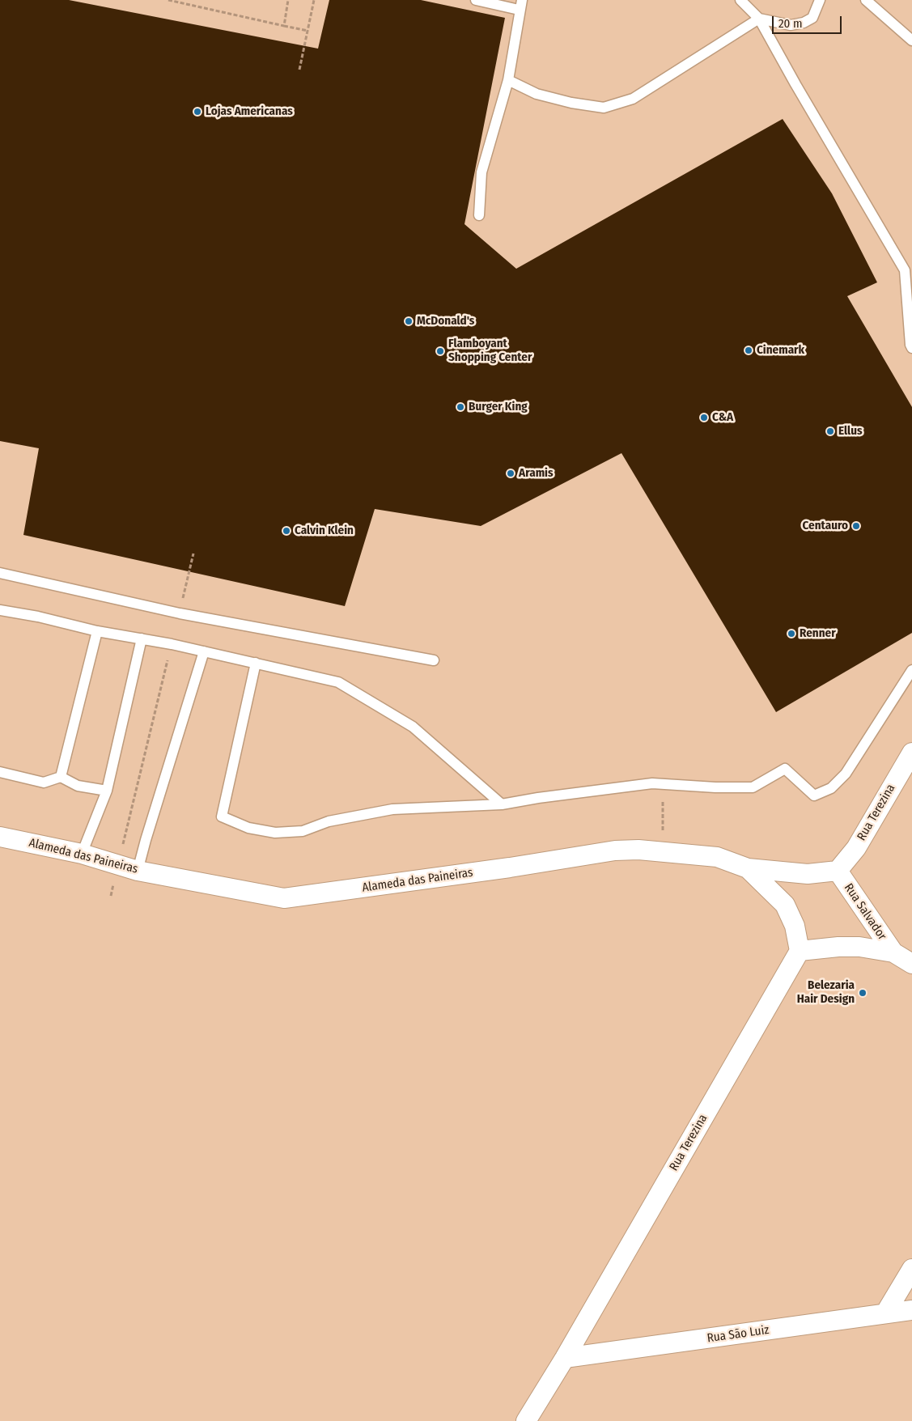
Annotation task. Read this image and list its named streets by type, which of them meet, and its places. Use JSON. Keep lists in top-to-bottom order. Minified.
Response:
{"streets":{"street":["Rua Terezina","Alameda das Paineiras","Rua Salvador","Rua São Luiz"]},"crossings":[["Rua Terezina","Alameda das Paineiras"],["Rua Terezina","Rua Salvador"],["Rua Terezina","Rua São Luiz"],["Alameda das Paineiras","Rua Salvador"]],"places":["Lojas Americanas","McDonald's","Cinemark","Flamboyant Shopping Center","Burger King","C&A","Ellus","Aramis","Centauro","Calvin Klein","Renner","Belezaria Hair Design"],"scale_bar":"20 m"}
